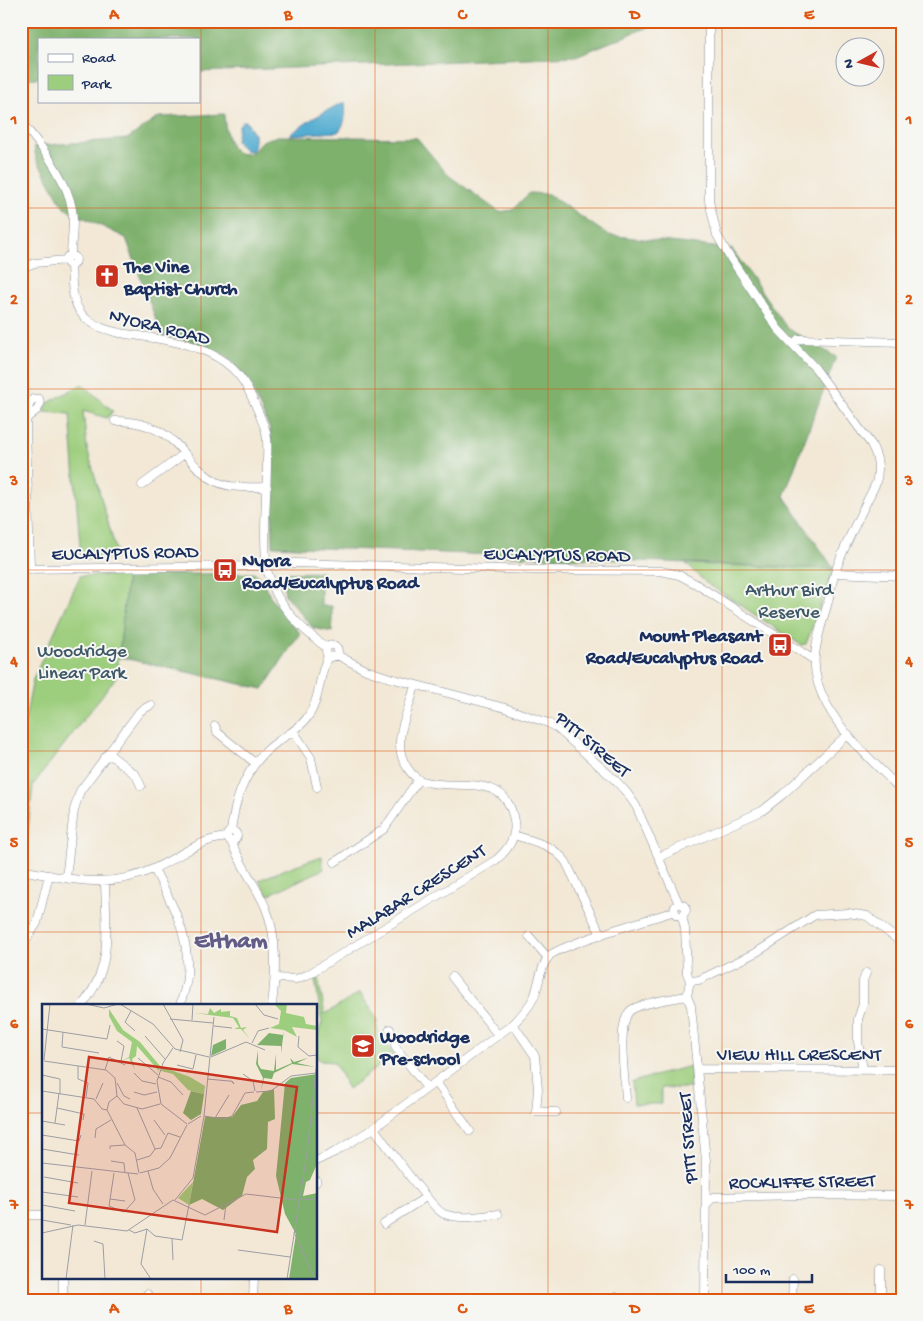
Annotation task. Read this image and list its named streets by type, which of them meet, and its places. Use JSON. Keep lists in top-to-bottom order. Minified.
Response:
{"streets":{"street":["NYORA ROAD","EUCALYPTUS ROAD","PITT STREET","MALABAR CRESCENT","VIEW HILL CRESCENT","ROCKLIFFE STREET"]},"crossings":[["NYORA ROAD","EUCALYPTUS ROAD"],["PITT STREET","VIEW HILL CRESCENT"],["PITT STREET","ROCKLIFFE STREET"]],"districts":["Eltham"],"parks":["Arthur Bird Reserve","Woodridge Linear Park"],"places":{"church":["The Vine Baptist Church"],"bus stop":["Nyora Road/Eucalyptus Road","Mount Pleasant Road/Eucalyptus Road"],"school or university":["Woodridge Pre-school"]},"legend":["Road","Park"],"scale_bar":"100 m","north":"left","grid":{"columns":["A","B","C","D","E"],"rows":["1","2","3","4","5","6","7"]}}
